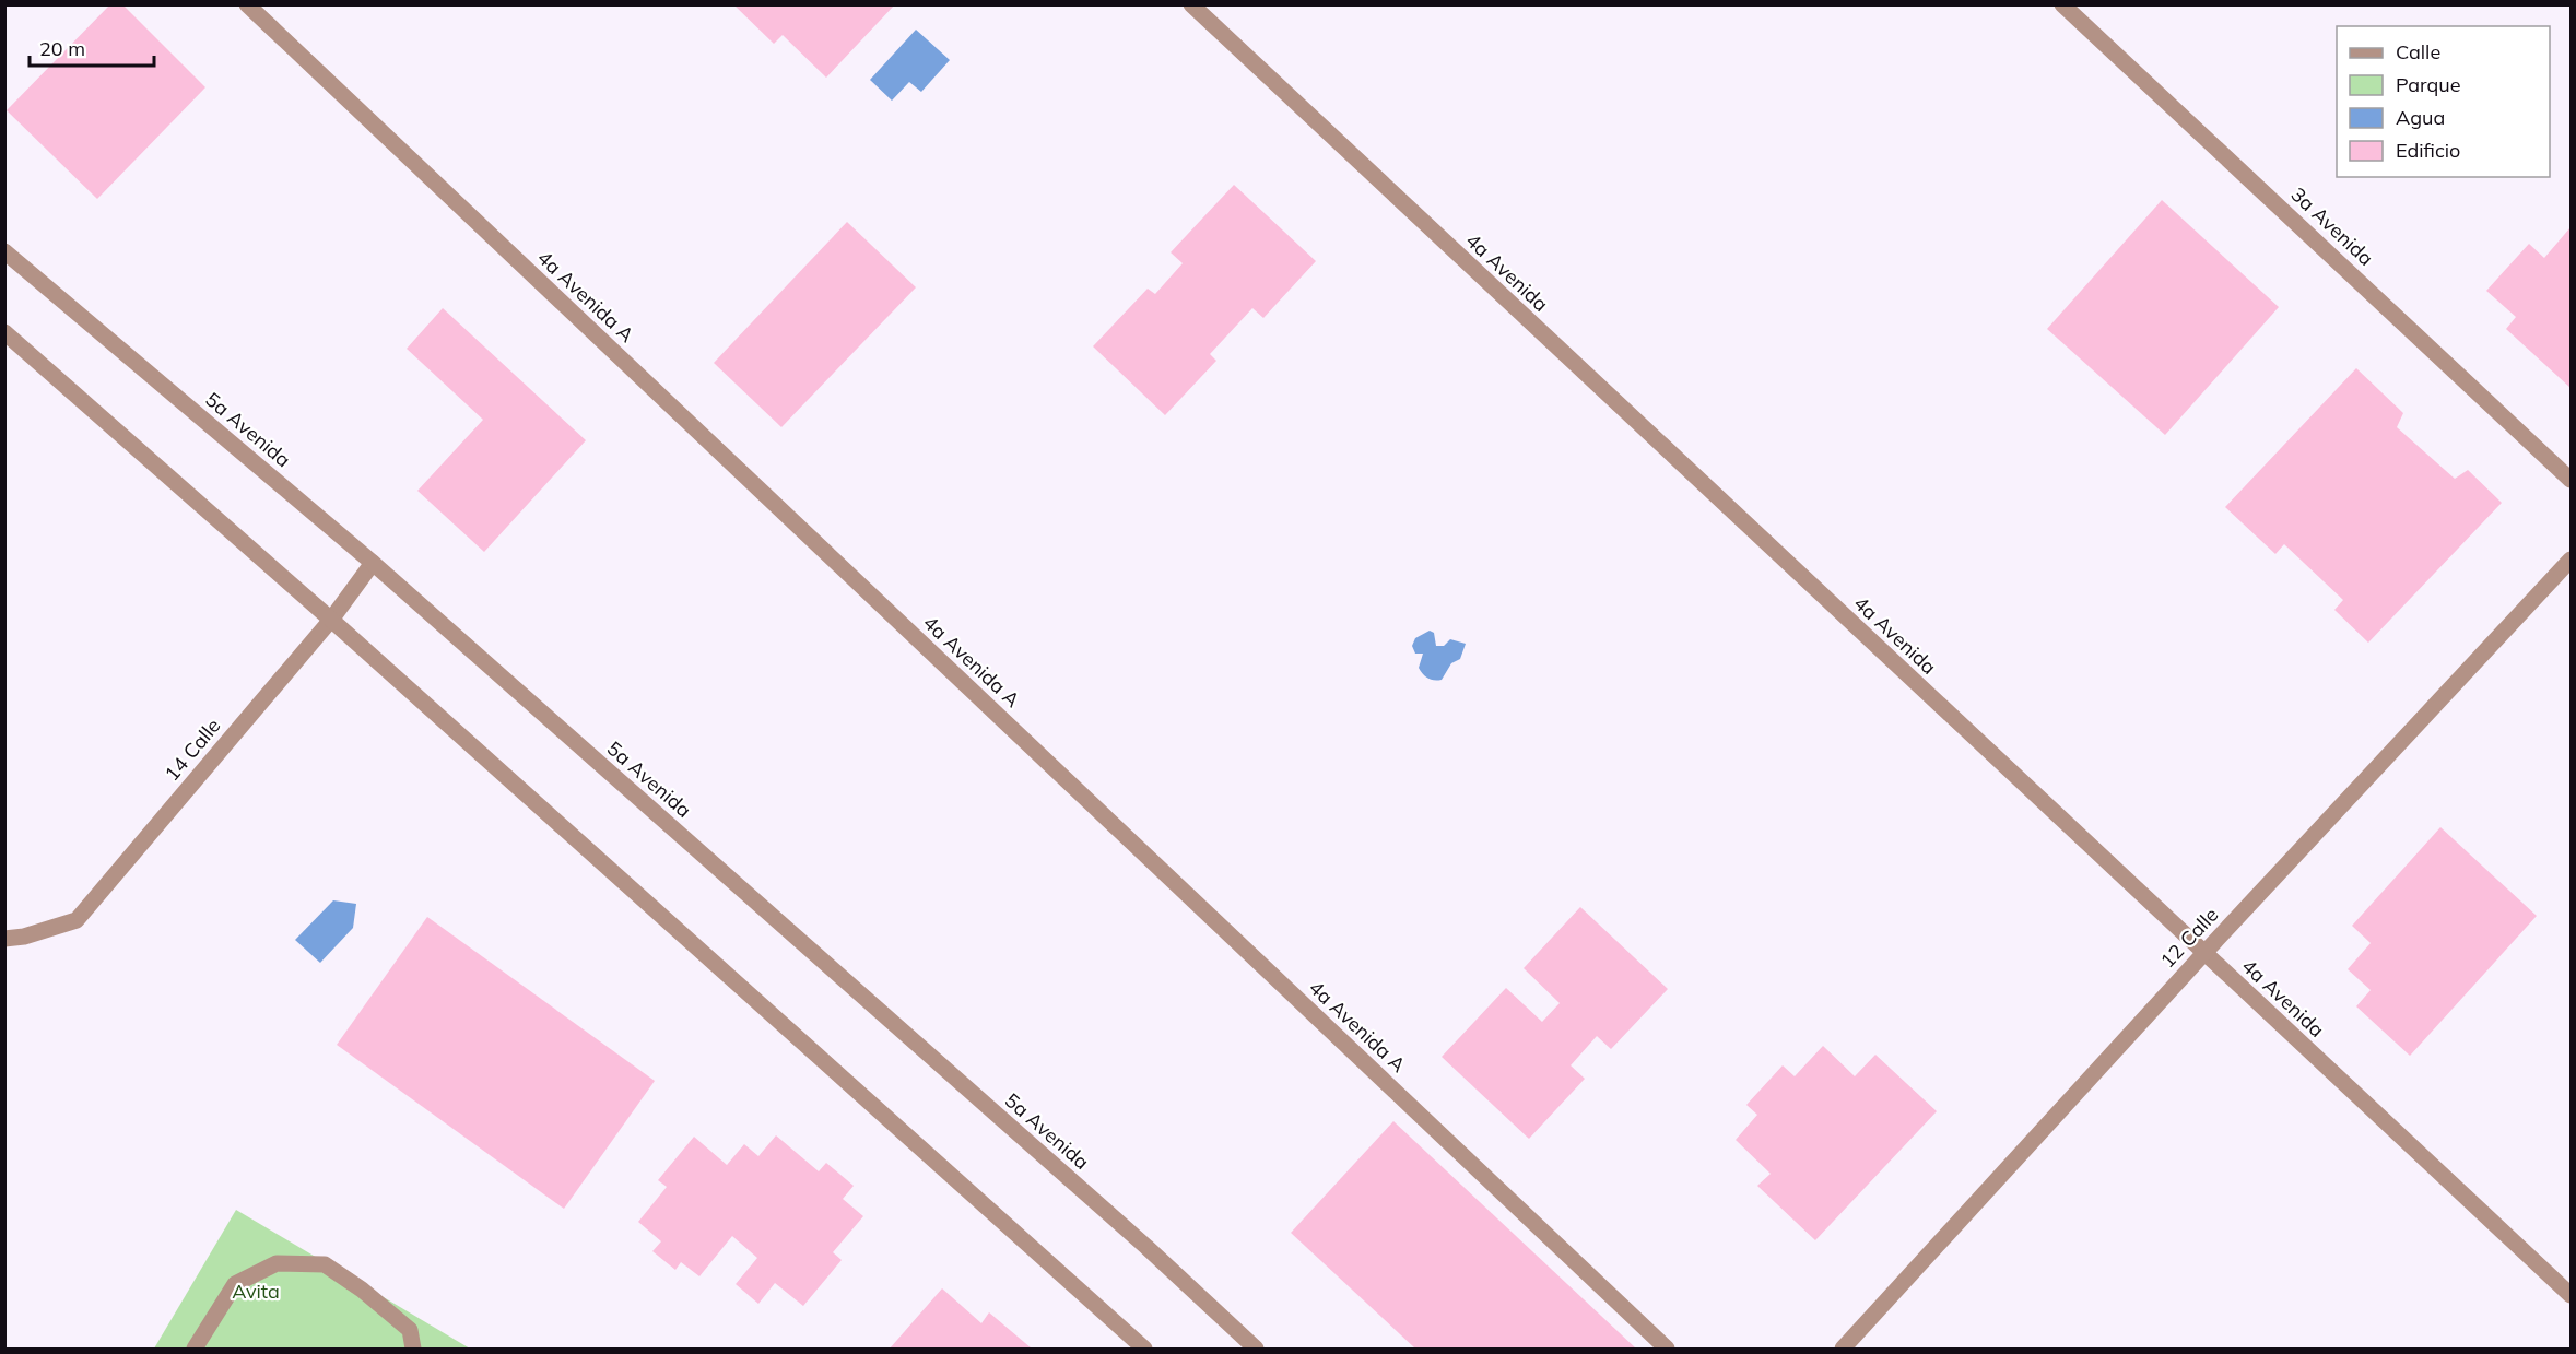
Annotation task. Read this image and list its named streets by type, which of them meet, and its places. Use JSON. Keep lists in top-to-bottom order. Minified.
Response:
{"streets":{"street":["3a Avenida","4a Avenida","4a Avenida A","5a Avenida","14 Calle","12 Calle"]},"crossings":[["4a Avenida","12 Calle"],["5a Avenida","14 Calle"]],"parks":["Avita"],"legend":["Calle","Parque","Agua","Edificio"],"scale_bar":"20 m"}
